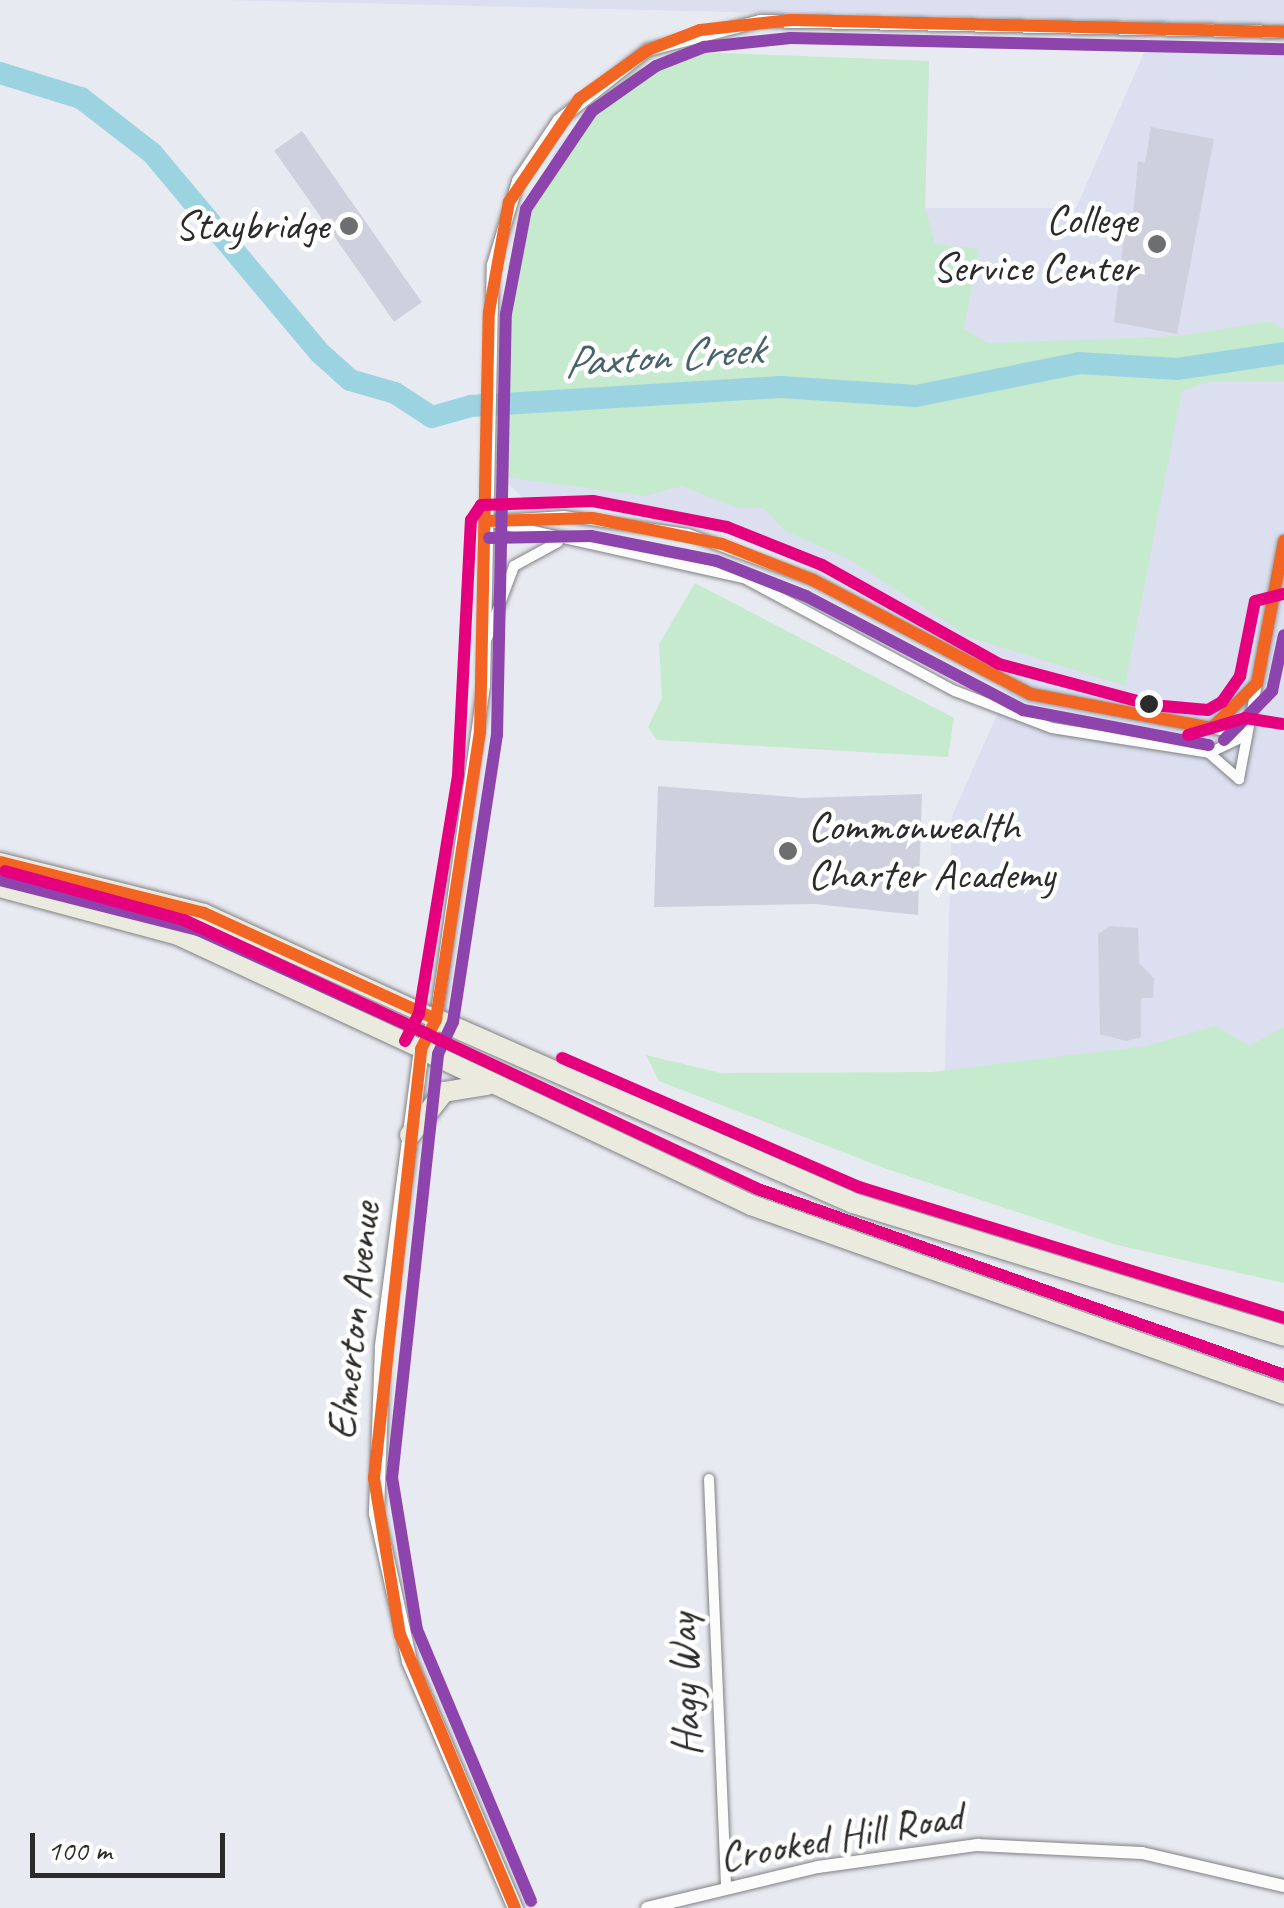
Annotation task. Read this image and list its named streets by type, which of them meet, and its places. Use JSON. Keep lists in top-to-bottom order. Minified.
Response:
{"streets":{"main road":["Elmerton Avenue"],"street":["Hagy Way","Crooked Hill Road"]},"crossings":[["Hagy Way","Crooked Hill Road"]],"water":["Paxton Creek"],"places":["Staybridge","College Service Center","Commonwealth Charter Academy"],"scale_bar":"100 m"}
